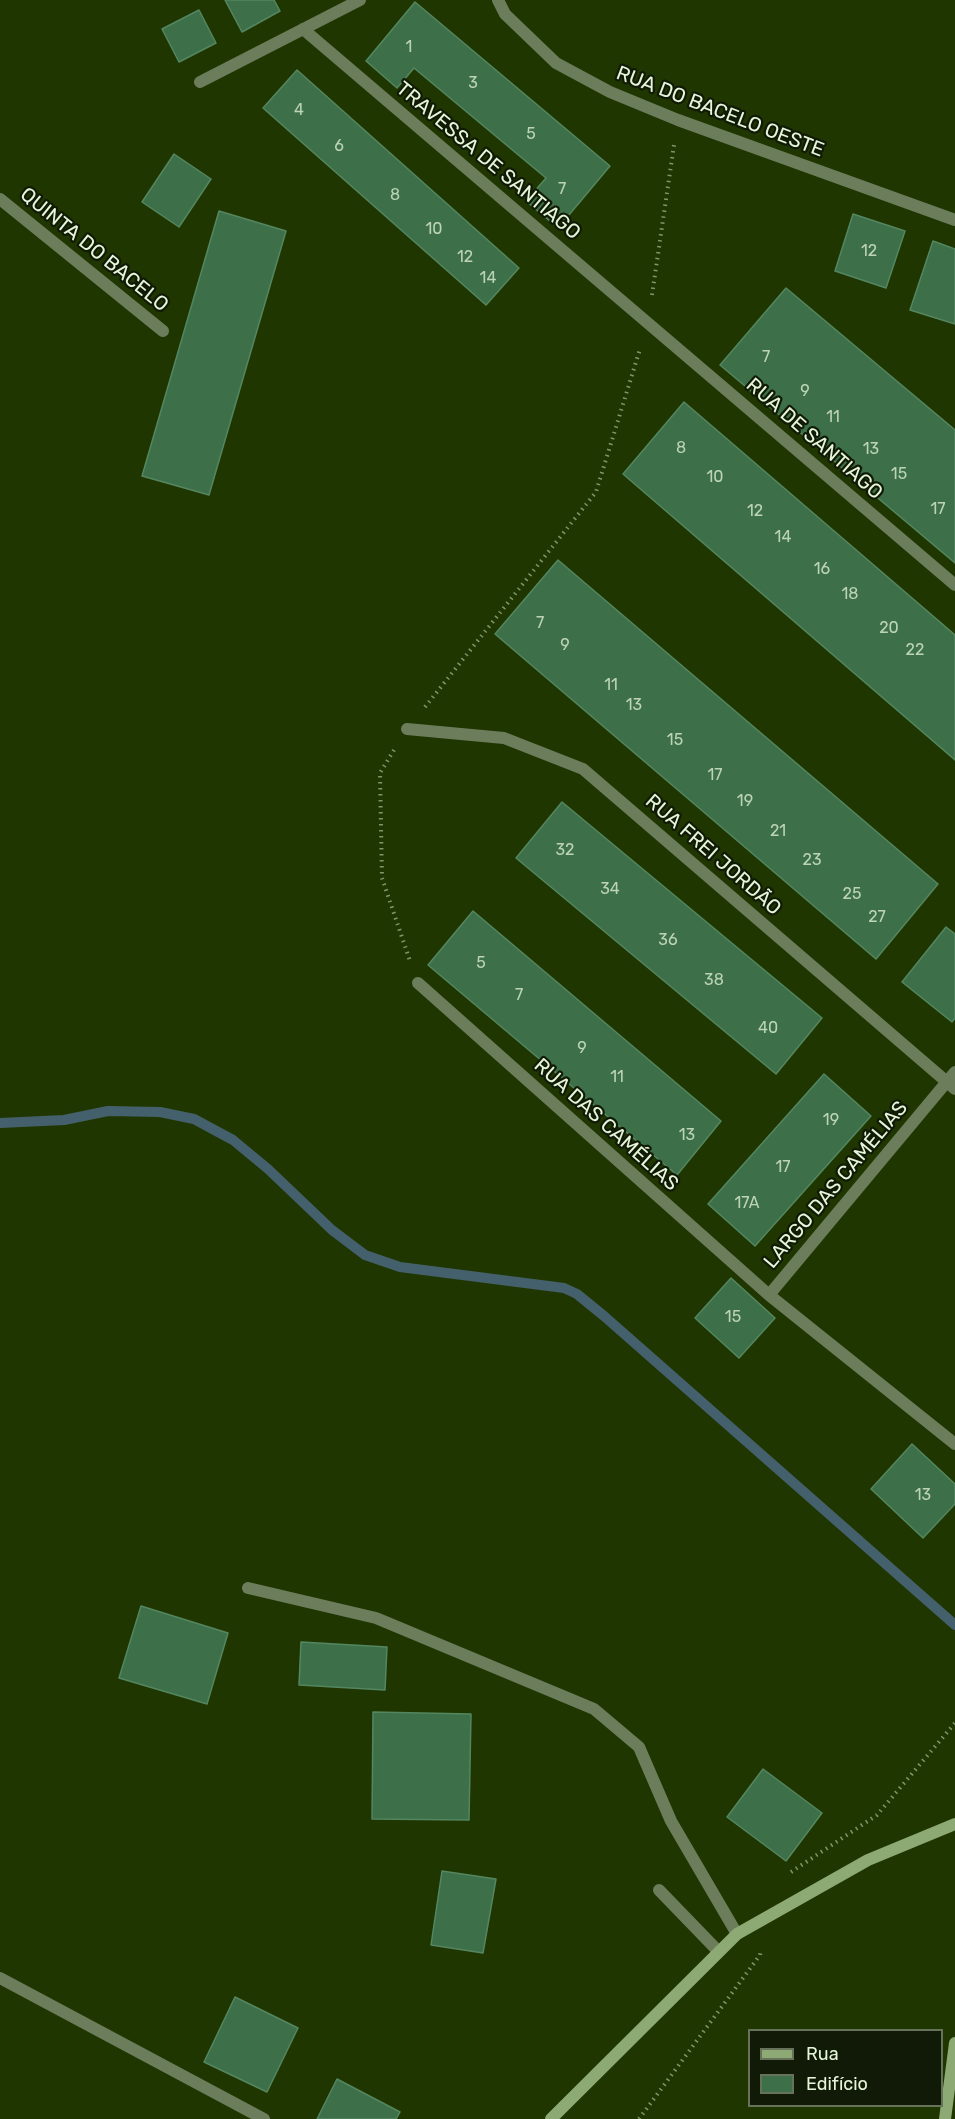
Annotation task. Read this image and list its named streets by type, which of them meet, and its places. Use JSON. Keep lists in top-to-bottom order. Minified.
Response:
{"streets":{"street":["RUA DO BACELO OESTE","TRAVESSA DE SANTIAGO","QUINTA DO BACELO","RUA DE SANTIAGO","RUA FREI JORDÃO","RUA DAS CAMÉLIAS","LARGO DAS CAMÉLIAS"]},"crossings":[["TRAVESSA DE SANTIAGO","RUA DE SANTIAGO"],["RUA FREI JORDÃO","LARGO DAS CAMÉLIAS"],["RUA DAS CAMÉLIAS","LARGO DAS CAMÉLIAS"]],"house_numbers":["1","3","4","5","6","7","8","10","12","12","14","7","9","11","8","13","15","10","17","12","14","16","18","7","20","9","22","11","13","15","17","19","21","32","23","34","25","27","36","5","38","7","40","9","11","19","13","17","17A","15","13"],"legend":["Rua","Edifício"]}
